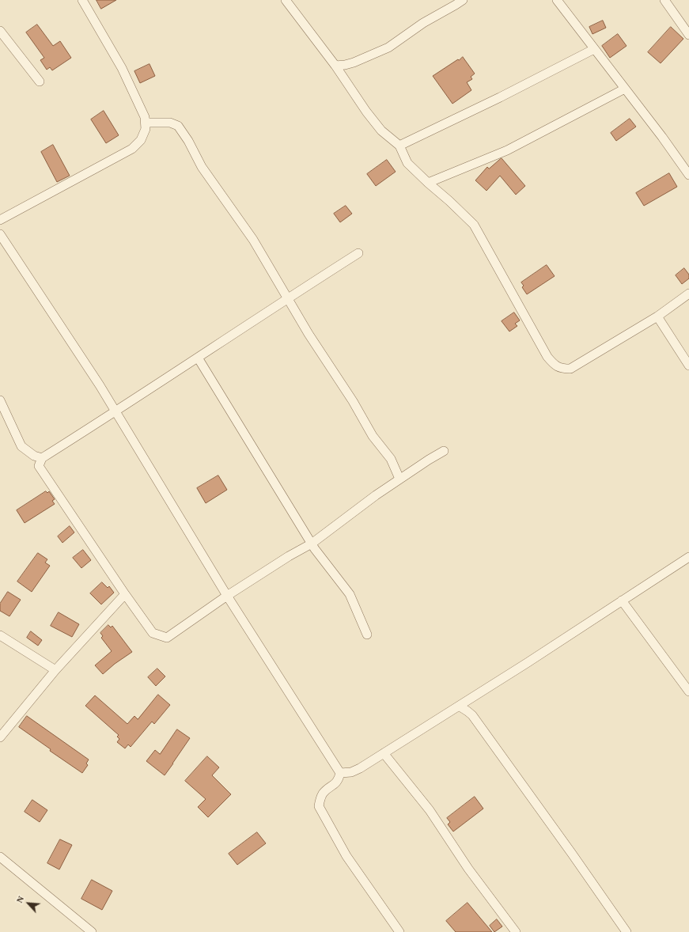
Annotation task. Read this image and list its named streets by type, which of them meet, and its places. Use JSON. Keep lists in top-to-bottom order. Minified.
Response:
{"north":"top left"}
